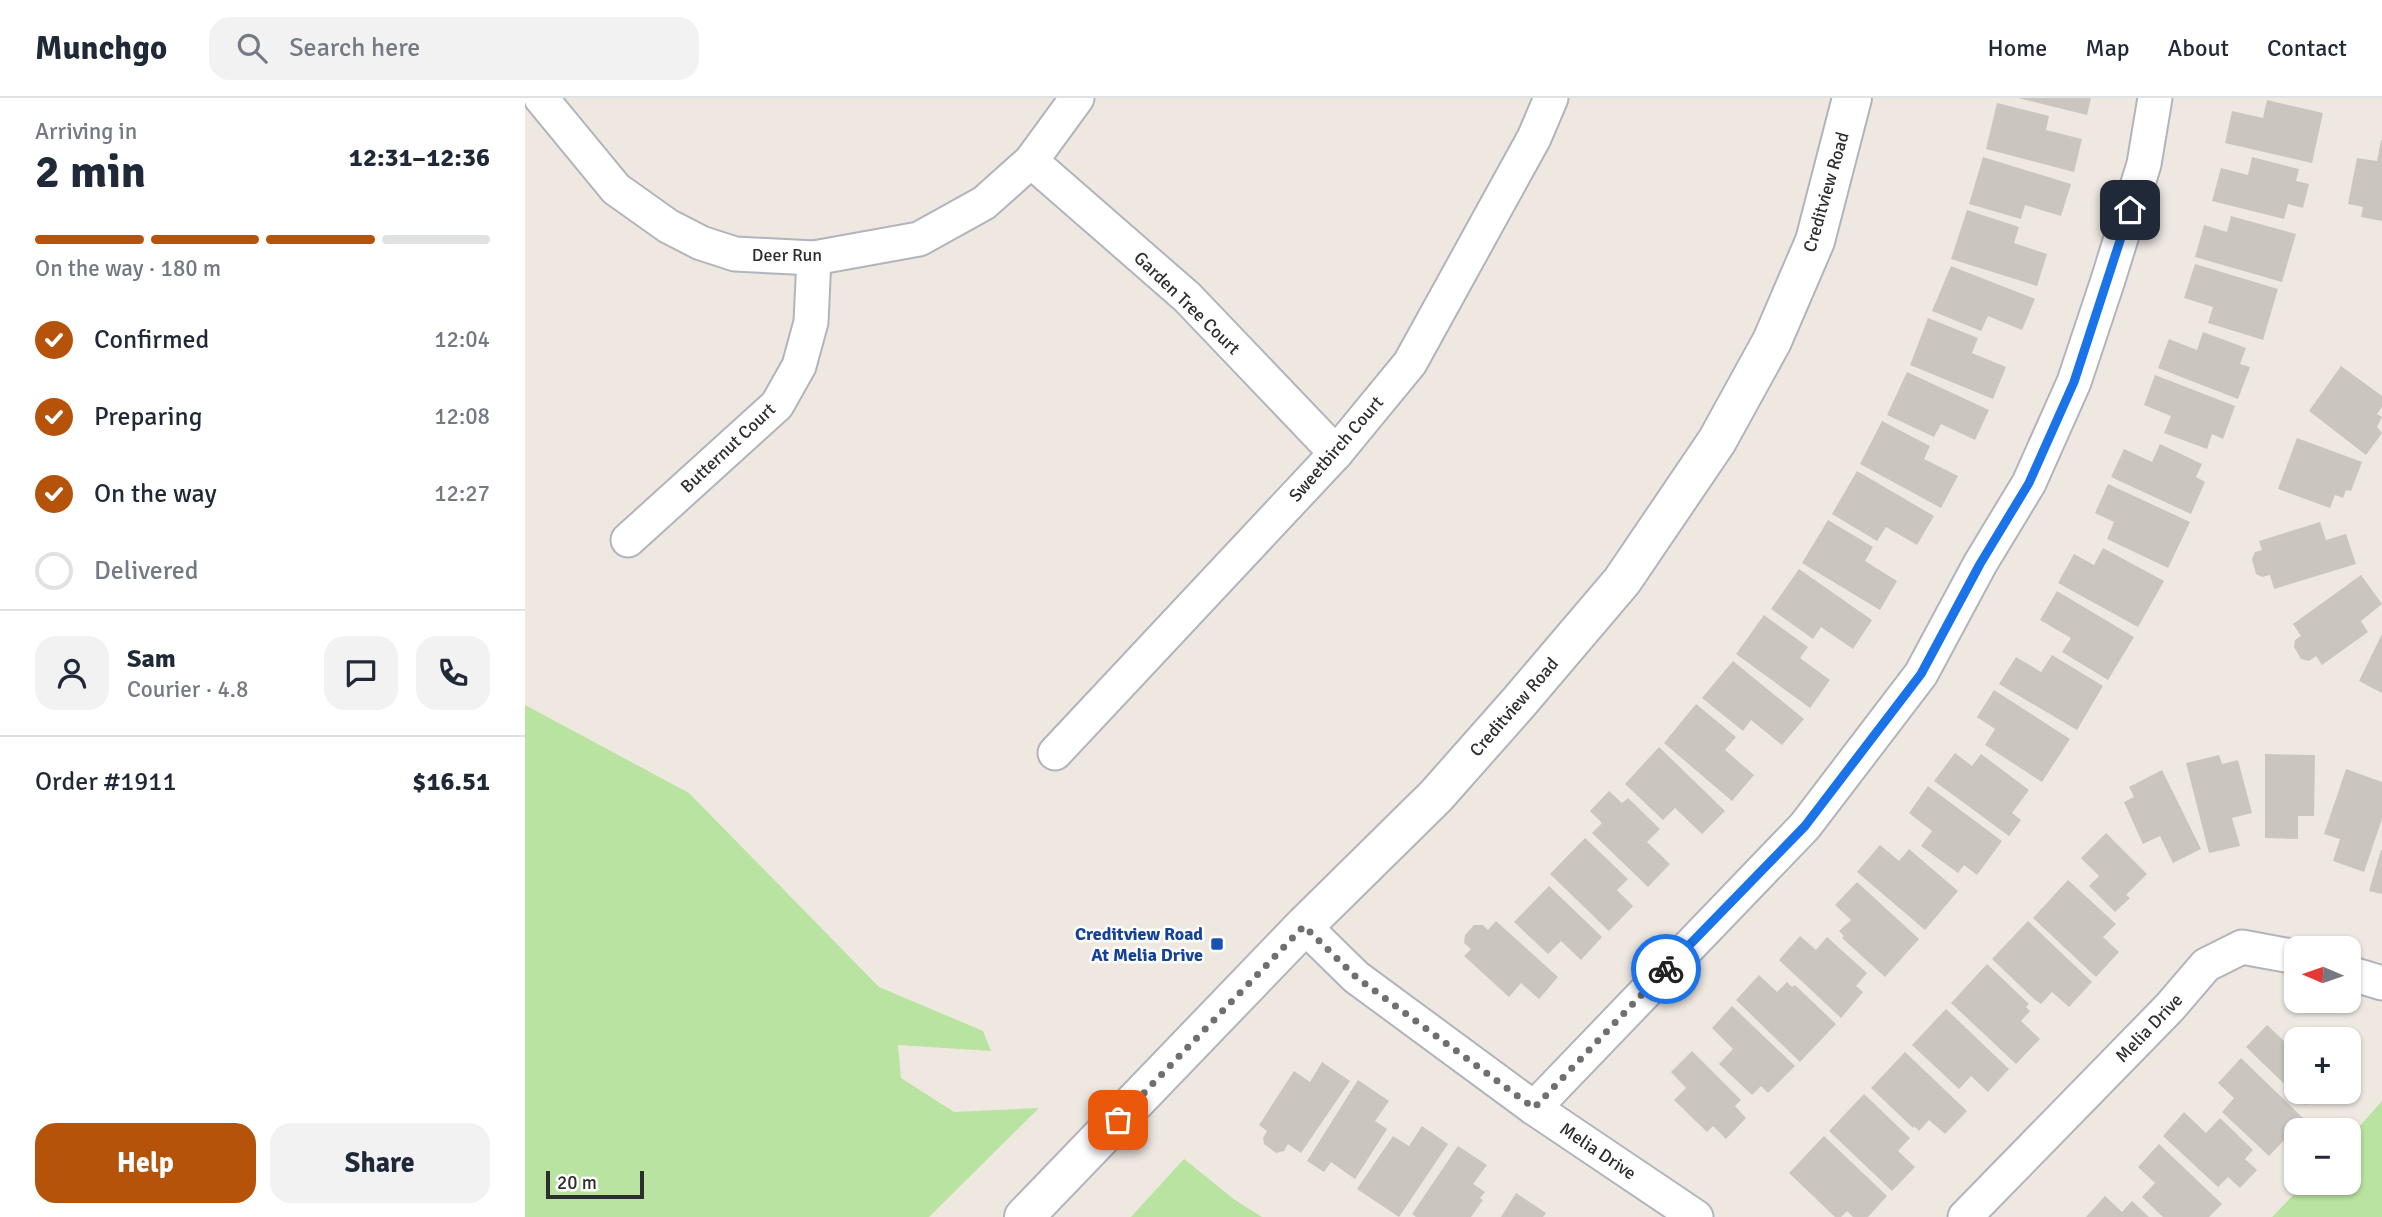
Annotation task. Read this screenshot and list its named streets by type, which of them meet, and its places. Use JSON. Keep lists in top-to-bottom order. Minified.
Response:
{"streets":{"main road":["Creditview Road"],"street":["Deer Run","Garden Tree Court","Butternut Court","Sweetbirch Court","Melia Drive"]},"crossings":[["Creditview Road","Melia Drive"],["Deer Run","Garden Tree Court"],["Deer Run","Butternut Court"],["Garden Tree Court","Sweetbirch Court"]],"places":{"transit":["Creditview Road At Melia Drive"]},"scale_bar":"20 m","north":"left","page":{"header":"Munchgo","search":"Search here","nav":["Home","Map","About","Contact"],"heading":["2 min","Arriving in","12:31–12:36"],"panel":["Sam","Courier · 4.8","Order #1911","$16.51"],"bar":"On the way · 180 m","list":[["Confirmed","12:04"],["Preparing","12:08"],["On the way","12:27"],"Delivered"],"map_buttons":["+","−"],"buttons":["Help","Share"],"scale":"20 m"}}
